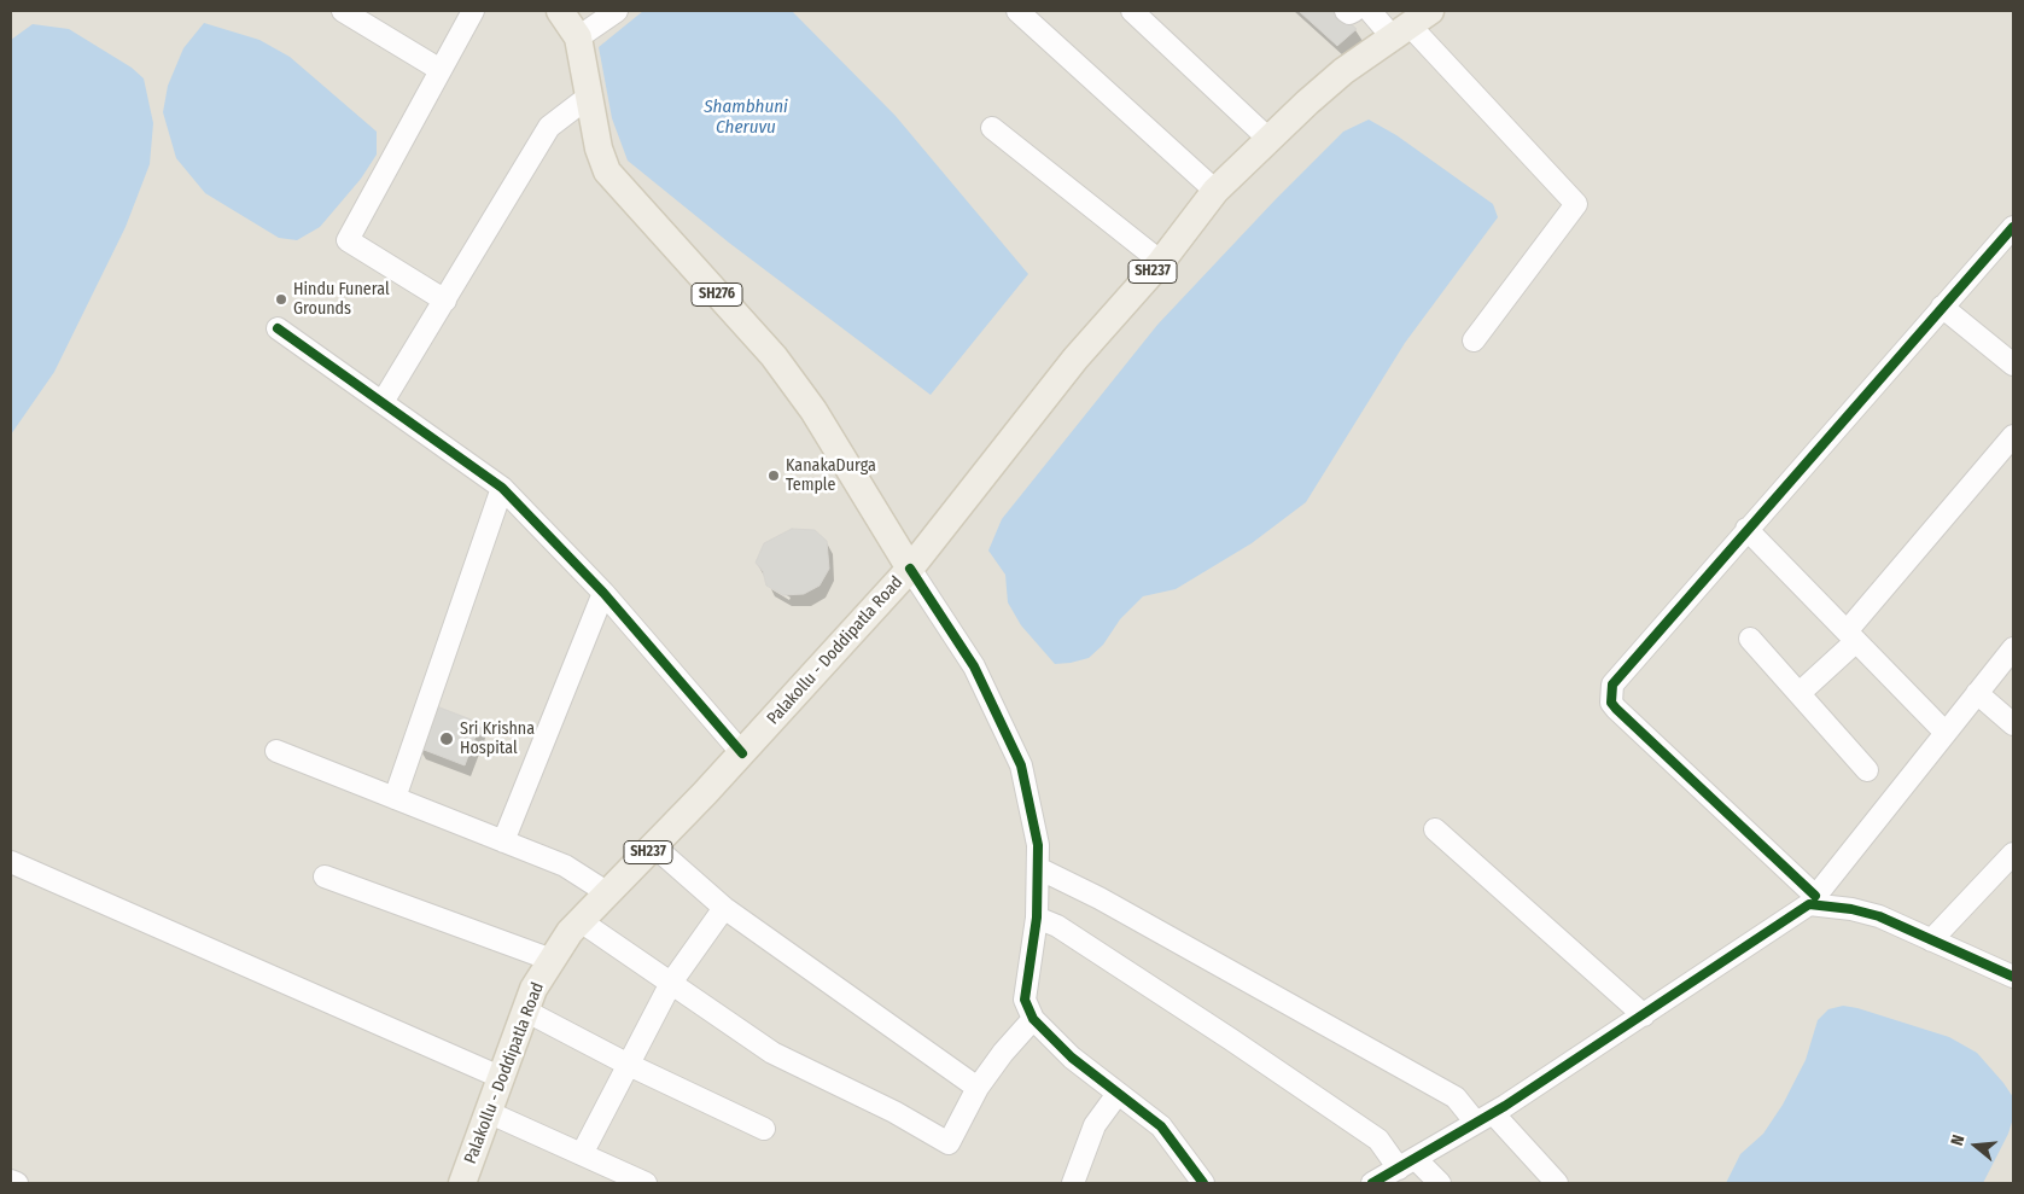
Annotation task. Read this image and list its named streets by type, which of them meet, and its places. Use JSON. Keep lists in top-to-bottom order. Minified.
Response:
{"streets":{"main road":["SH237","SH276","Palakollu - Doddipatla Road"]},"crossings":[["SH276","Palakollu - Doddipatla Road"]],"water":["Shambhuni Cheruvu"],"places":["Hindu Funeral Grounds","KanakaDurga Temple","Sri Krishna Hospital"],"north":"left"}
